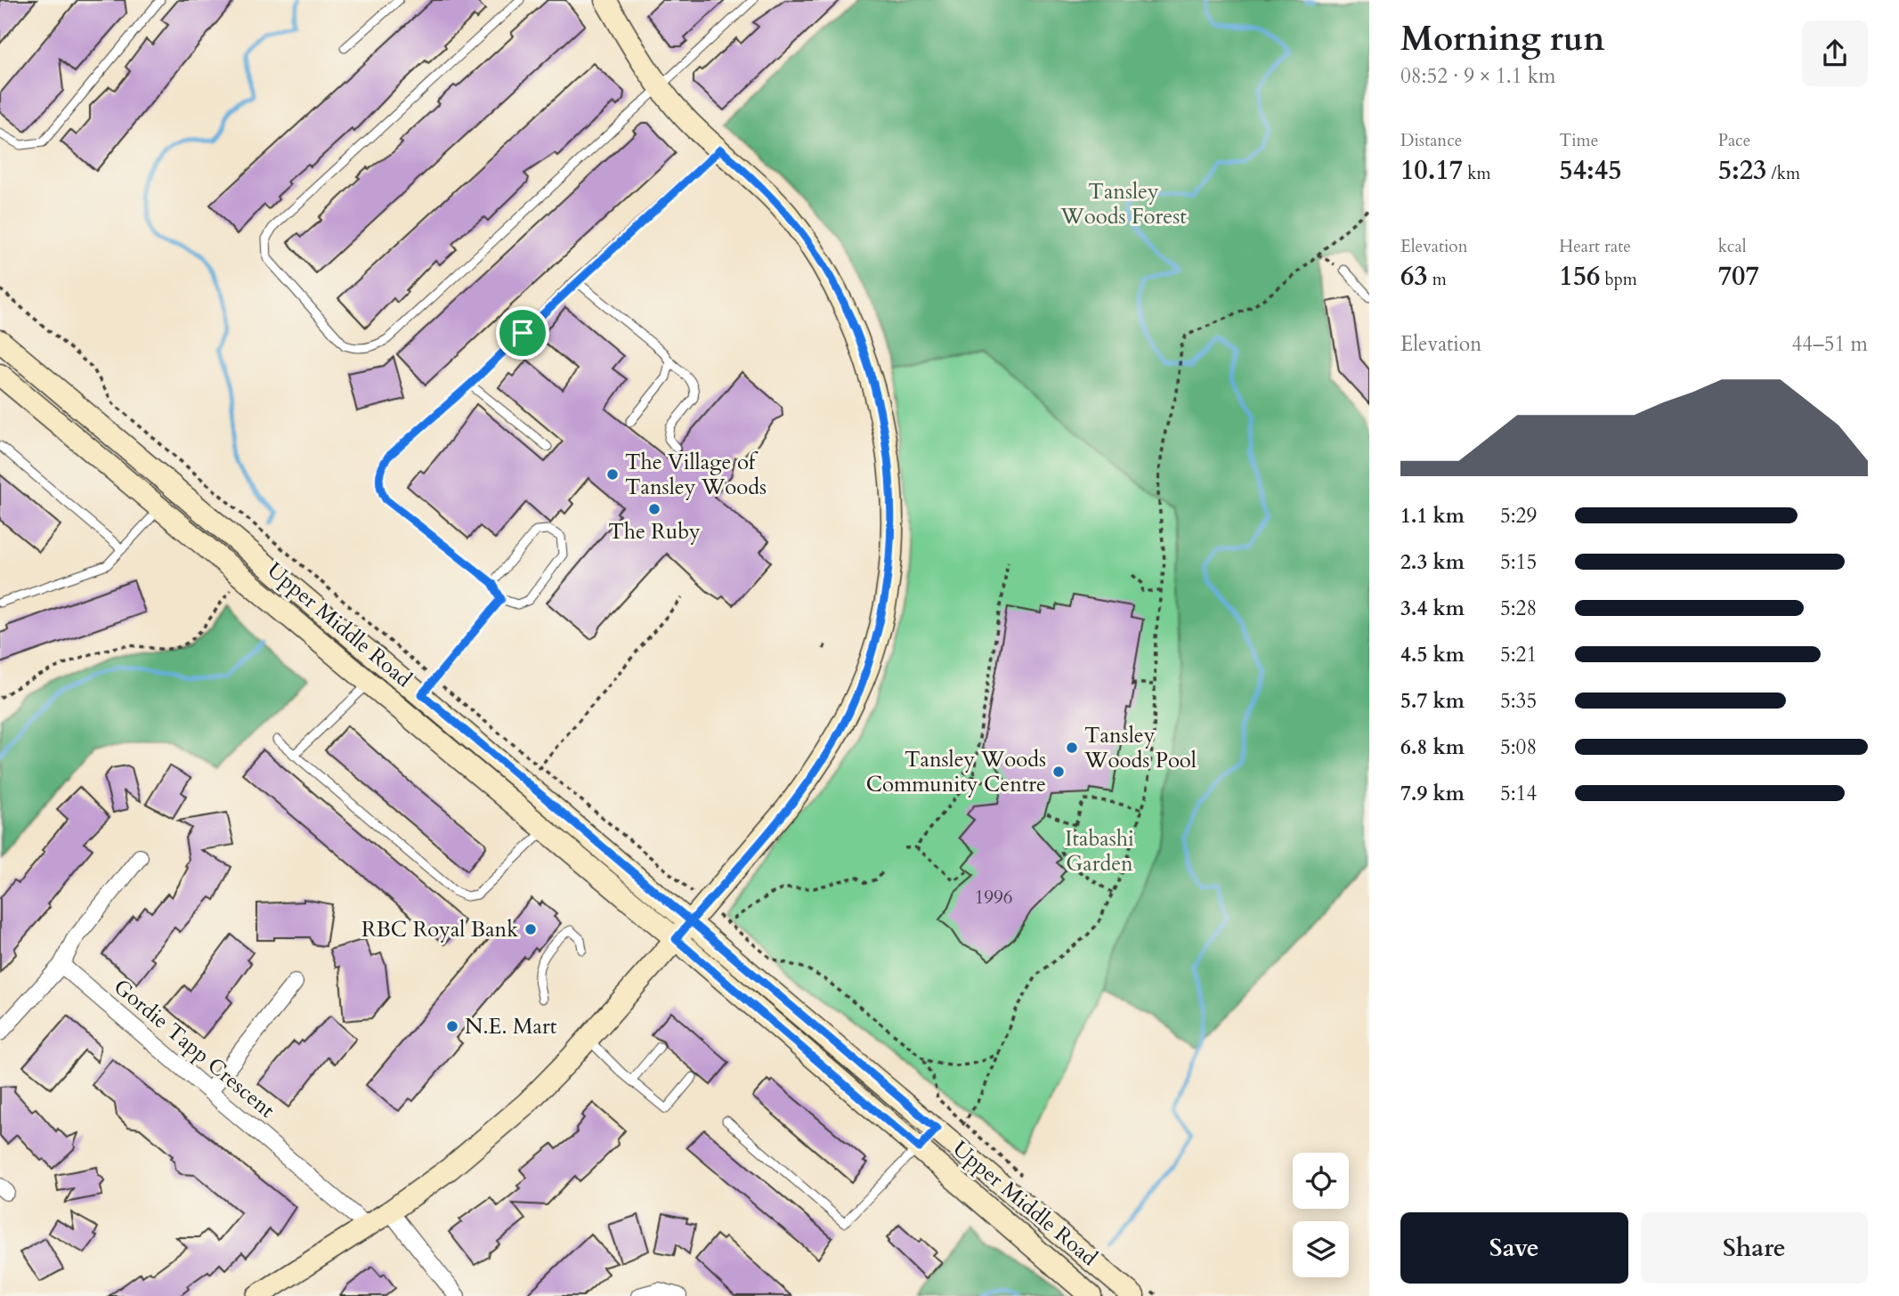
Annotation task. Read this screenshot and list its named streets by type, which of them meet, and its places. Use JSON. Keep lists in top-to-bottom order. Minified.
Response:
{"streets":{"main road":["Upper Middle Road"],"street":["Gordie Tapp Crescent"]},"parks":["Tansley Woods Forest","Itabashi Garden"],"places":["The Village of Tansley Woods","The Ruby","Tansley Woods Pool","Tansley Woods Community Centre","RBC Royal Bank","N.E. Mart"],"house_numbers":["1996"],"page":{"heading":["Morning run","08:52 · 9 × 1.1 km"],"stats":[["Distance","10.17 km"],["Time","54:45"],["Pace","5:23 /km"],["Elevation","63 m"],["Heart rate","156 bpm"],["kcal","707"]],"chart":["Elevation","44–51 m"],"list":[{"name":"1.1 km","note":"5:29"},{"name":"2.3 km","note":"5:15"},{"name":"3.4 km","note":"5:28"},{"name":"4.5 km","note":"5:21"},{"name":"5.7 km","note":"5:35"},{"name":"6.8 km","note":"5:08"},{"name":"7.9 km","note":"5:14"}],"buttons":["Save","Share"]}}
